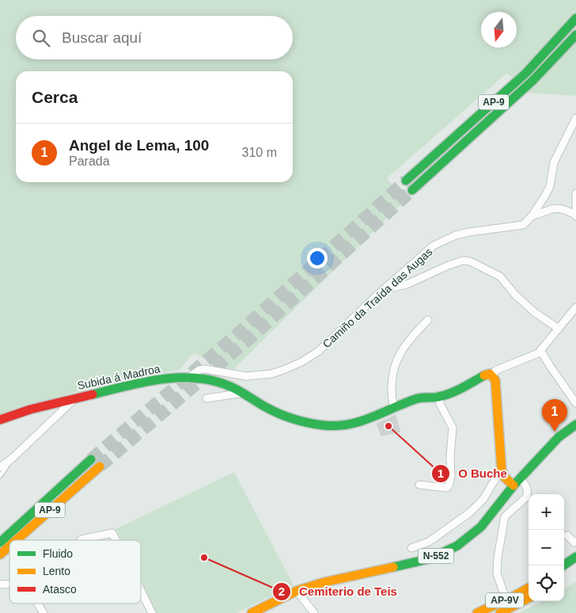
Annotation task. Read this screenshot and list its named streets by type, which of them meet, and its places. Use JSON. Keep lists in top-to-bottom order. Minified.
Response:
{"streets":{"main road":["AP-9","Subida á Madroa","N-552","AP-9V"],"street":["Camiño da Traída das Augas"]},"crossings":[["Camiño da Traída das Augas","Subida á Madroa"]],"places":["O Buche","Cemiterio de Teis"],"legend":["Fluido","Lento","Atasco"],"north":"bottom","page":{"search":"Buscar aquí","heading":"Cerca","list":[{"mark":"1","name":"Angel de Lema, 100","note":"Parada","value":"310 m"}],"pins":"1","map_buttons":["+","−"]}}
